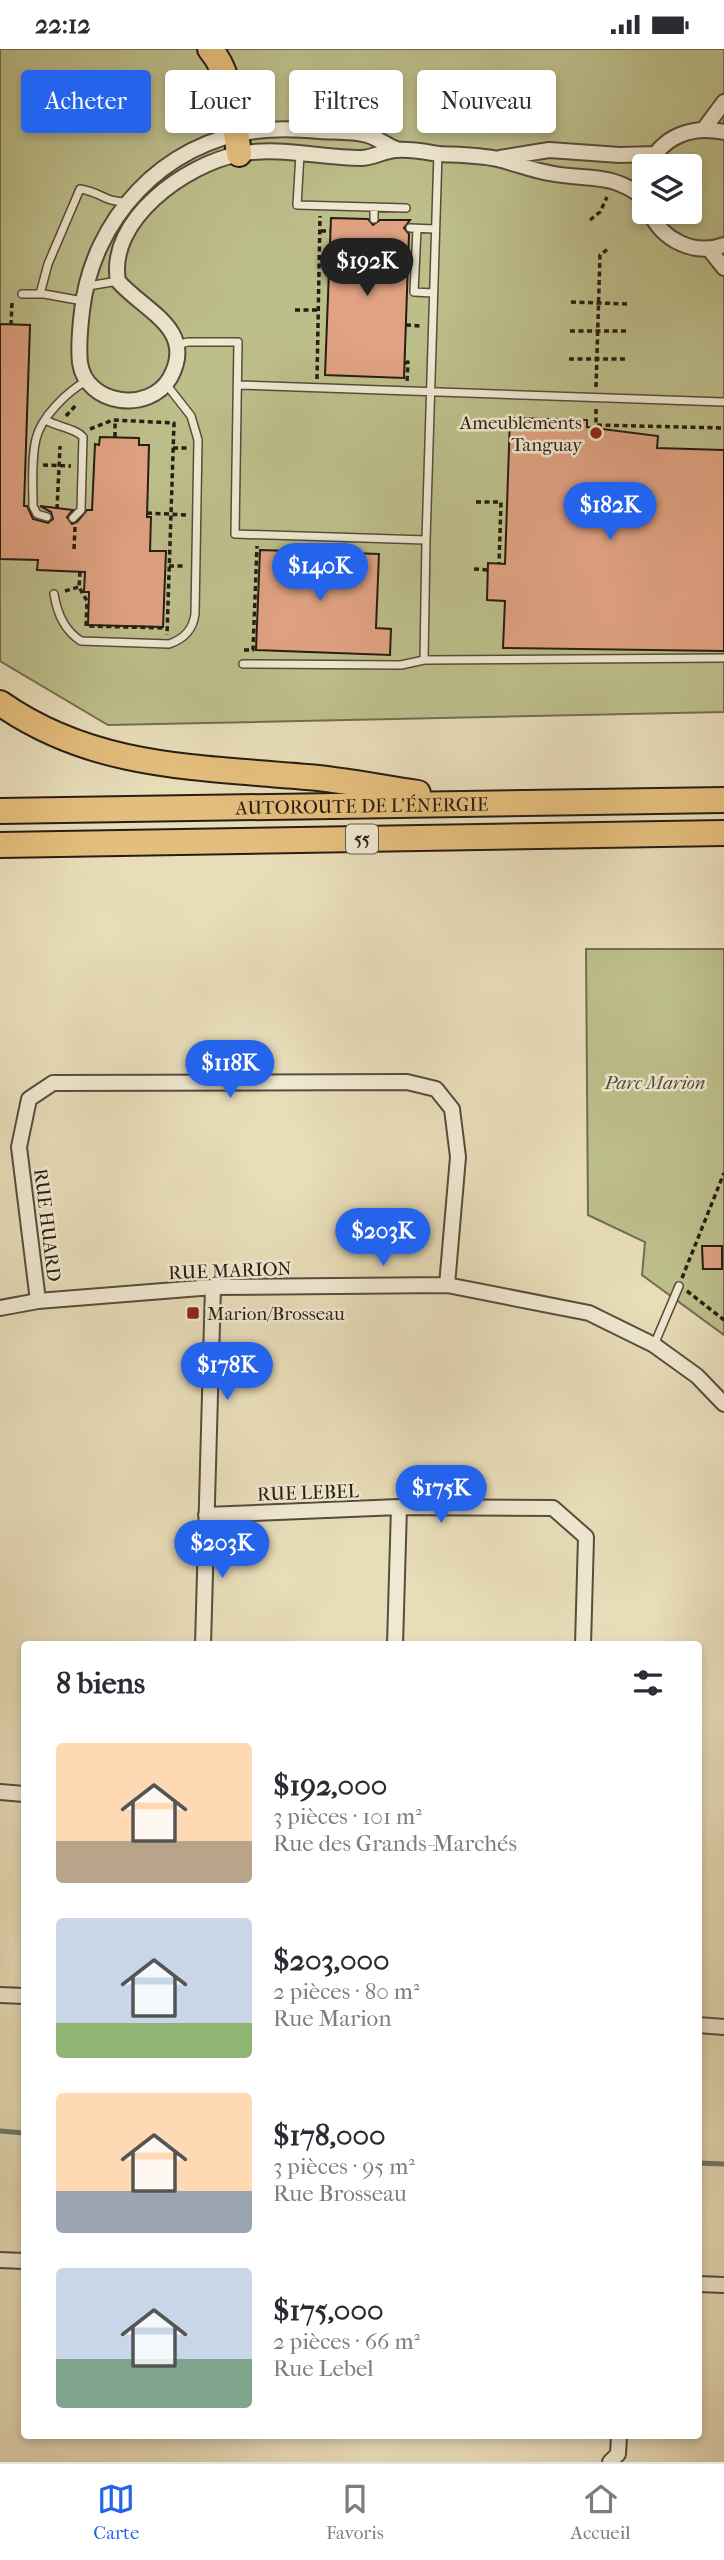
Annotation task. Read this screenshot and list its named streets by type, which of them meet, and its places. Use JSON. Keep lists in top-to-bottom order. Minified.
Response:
{"streets":{"highway":["AUTOROUTE DE L'ÉNERGIE","55"],"street":["RUE HUARD","RUE MARION","RUE LEBEL"]},"crossings":[["RUE HUARD","RUE MARION"]],"parks":["Parc Marion"],"places":{"other":["Ameublements Tanguay"],"transit":["Marion/Brosseau"]},"page":{"status":"22:12","chip":["Acheter","Louer","Filtres","Nouveau"],"price":["$192K","$182K","$140K","$118K","$203K","$178K","$175K","$203K"],"heading":"8 biens","list":[{"name":"$192,000","note":"3 pièces · 101 m² · Rue des Grands-Marchés"},{"name":"$203,000","note":"2 pièces · 80 m² · Rue Marion"},{"name":"$178,000","note":"3 pièces · 95 m² · Rue Brosseau"},{"name":"$175,000","note":"2 pièces · 66 m² · Rue Lebel"}],"tabs":["Carte","Favoris","Accueil"]}}
